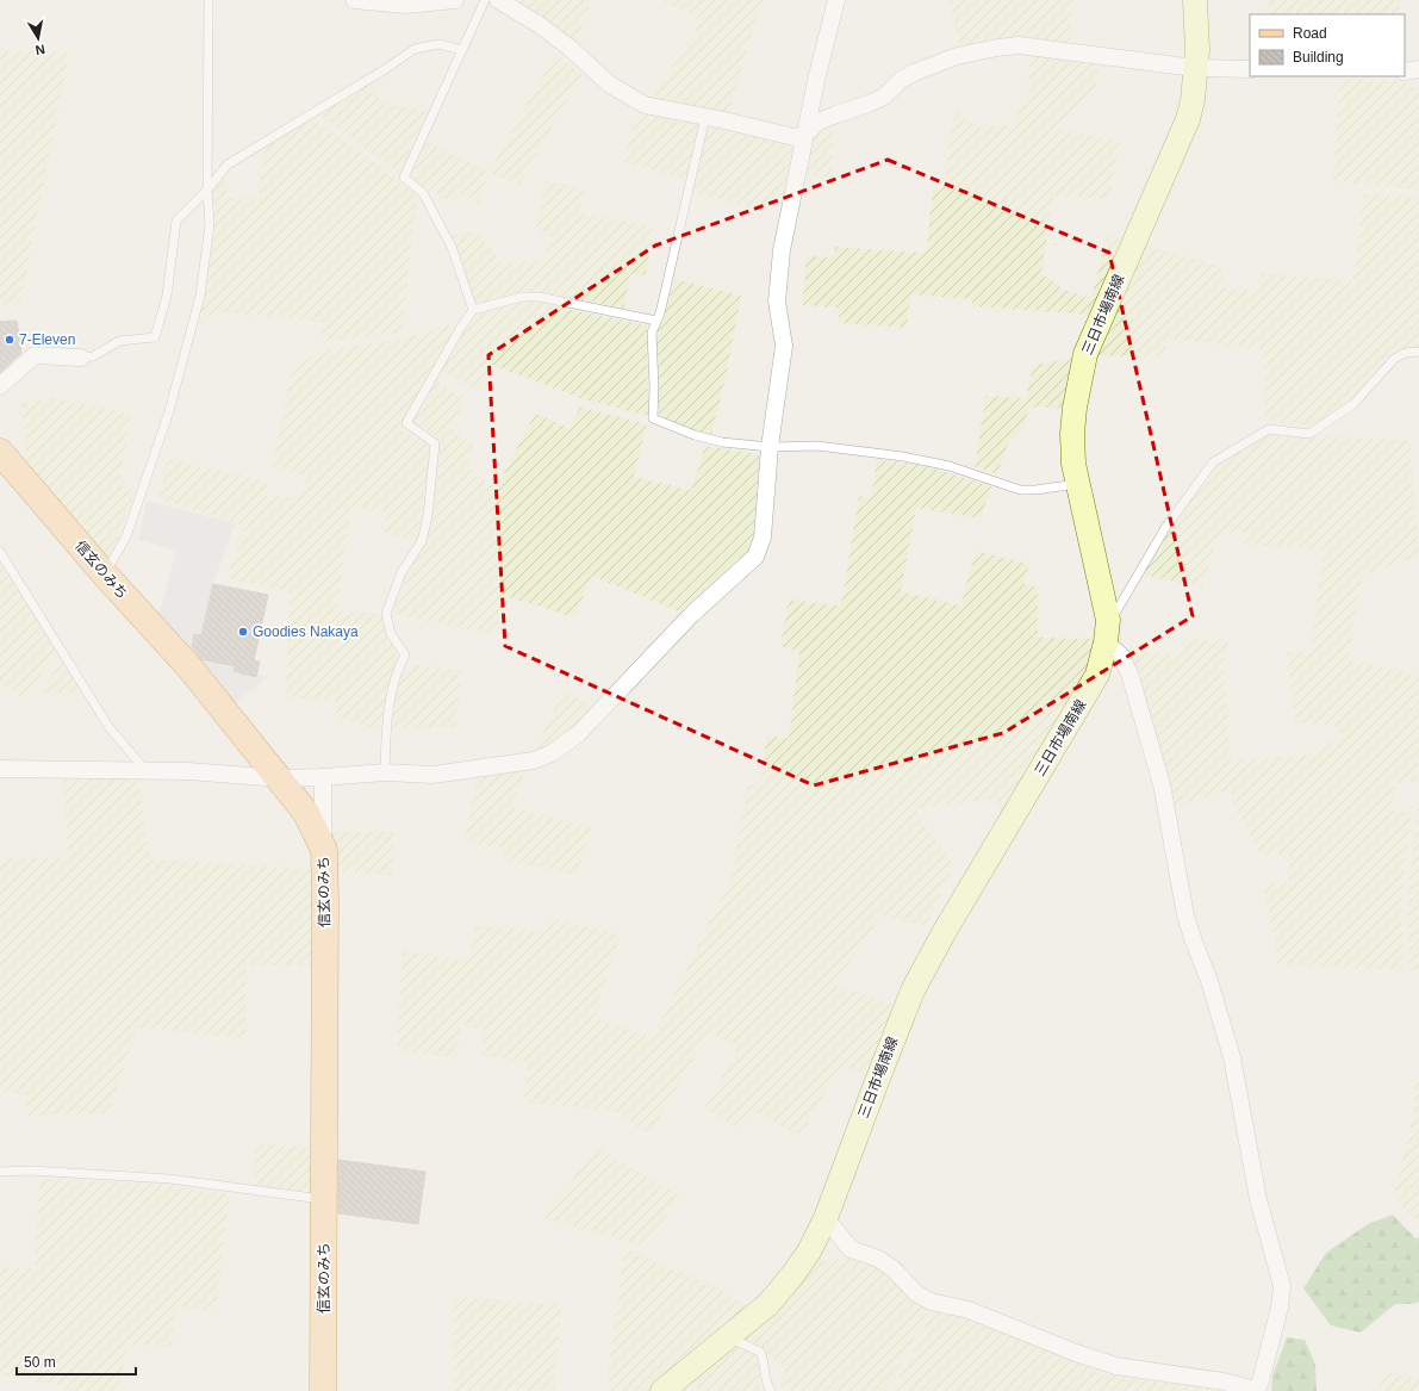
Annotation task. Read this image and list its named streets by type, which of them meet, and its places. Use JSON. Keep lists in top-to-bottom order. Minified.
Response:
{"streets":{"main road":["三日市場南線","信玄のみち"]},"places":["7-Eleven","Goodies Nakaya"],"legend":["Road","Building"],"scale_bar":"50 m","north":"bottom"}
